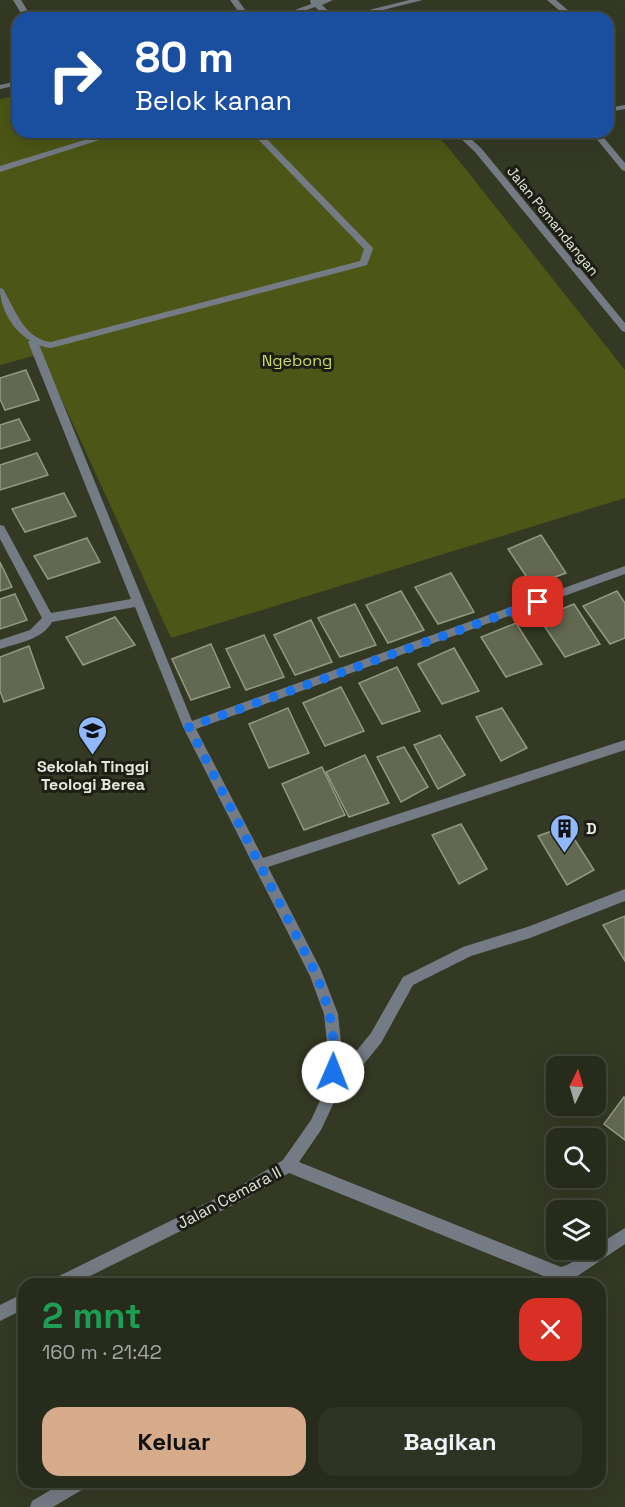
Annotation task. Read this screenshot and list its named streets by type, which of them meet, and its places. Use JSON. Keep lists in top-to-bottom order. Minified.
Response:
{"streets":{"street":["Jalan Pemandangan","Jalan Cemara II"]},"parks":["Ngebong"],"places":{"school or university":["Sekolah Tinggi Teologi Berea"],"building":["D"]},"north":"top","page":{"turn":["80 m","Belok kanan"],"heading":["2 mnt","160 m · 21:42"],"buttons":["Keluar","Bagikan"]}}
